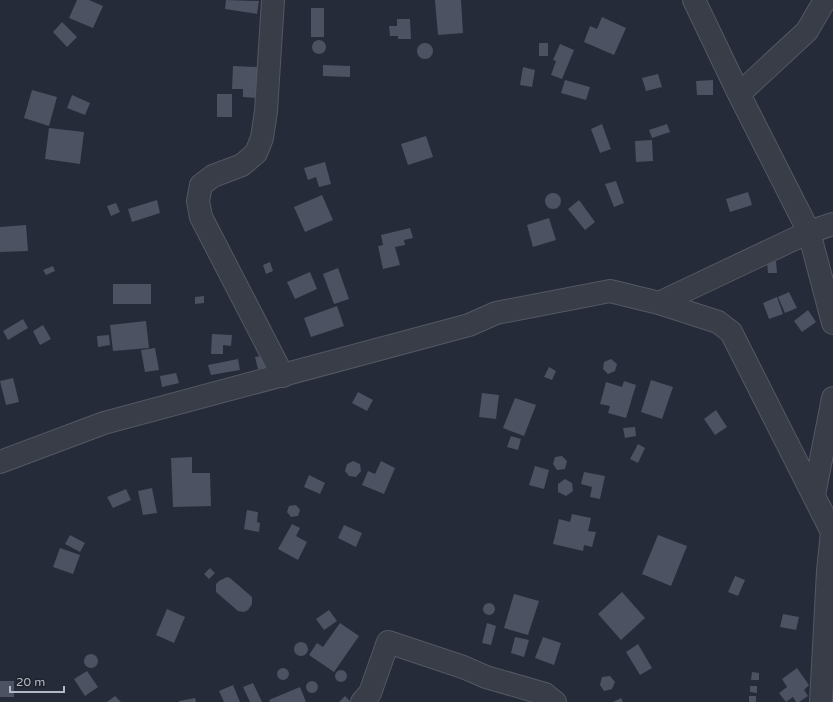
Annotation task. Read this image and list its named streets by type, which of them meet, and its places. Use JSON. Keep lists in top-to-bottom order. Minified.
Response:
{"scale_bar":"20 m"}
